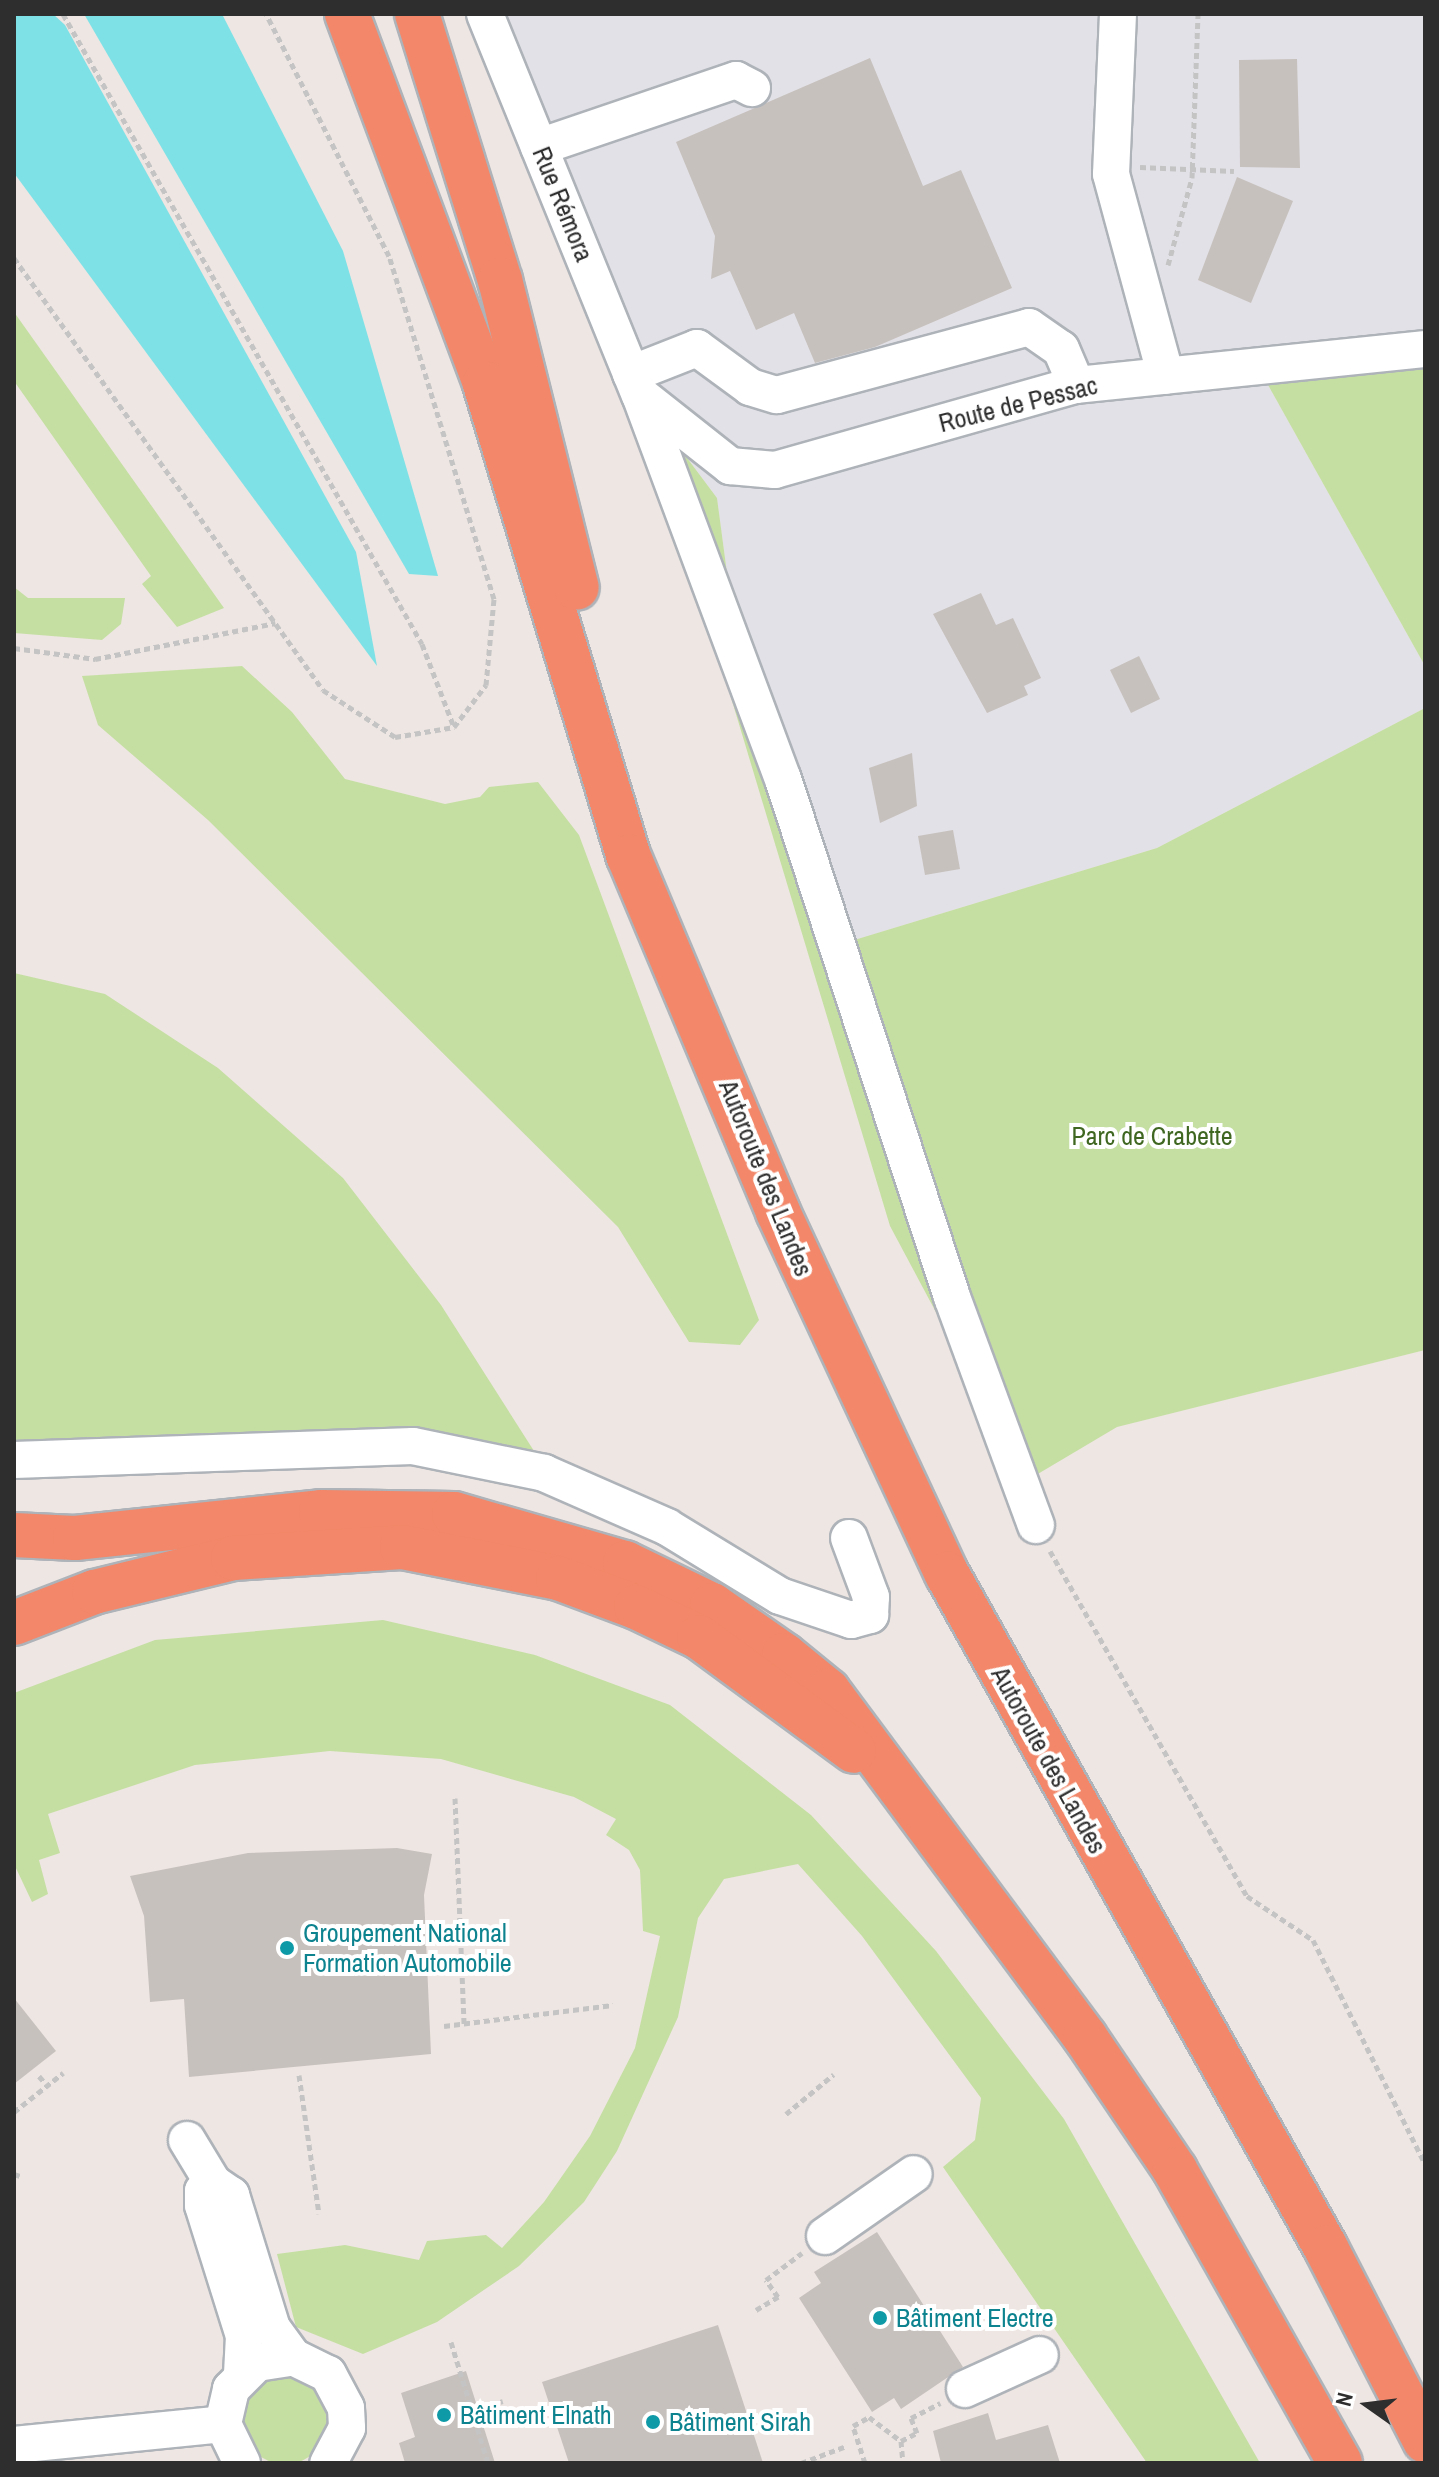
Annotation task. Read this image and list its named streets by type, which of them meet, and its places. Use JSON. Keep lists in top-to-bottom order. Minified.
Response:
{"streets":{"highway":["Autoroute des Landes"],"street":["Rue Rémora","Route de Pessac"]},"crossings":[["Rue Rémora","Route de Pessac"]],"parks":["Parc de Crabette"],"places":["Groupement National Formation Automobile","Bâtiment Electre","Bâtiment Elnath","Bâtiment Sirah"],"north":"left"}
